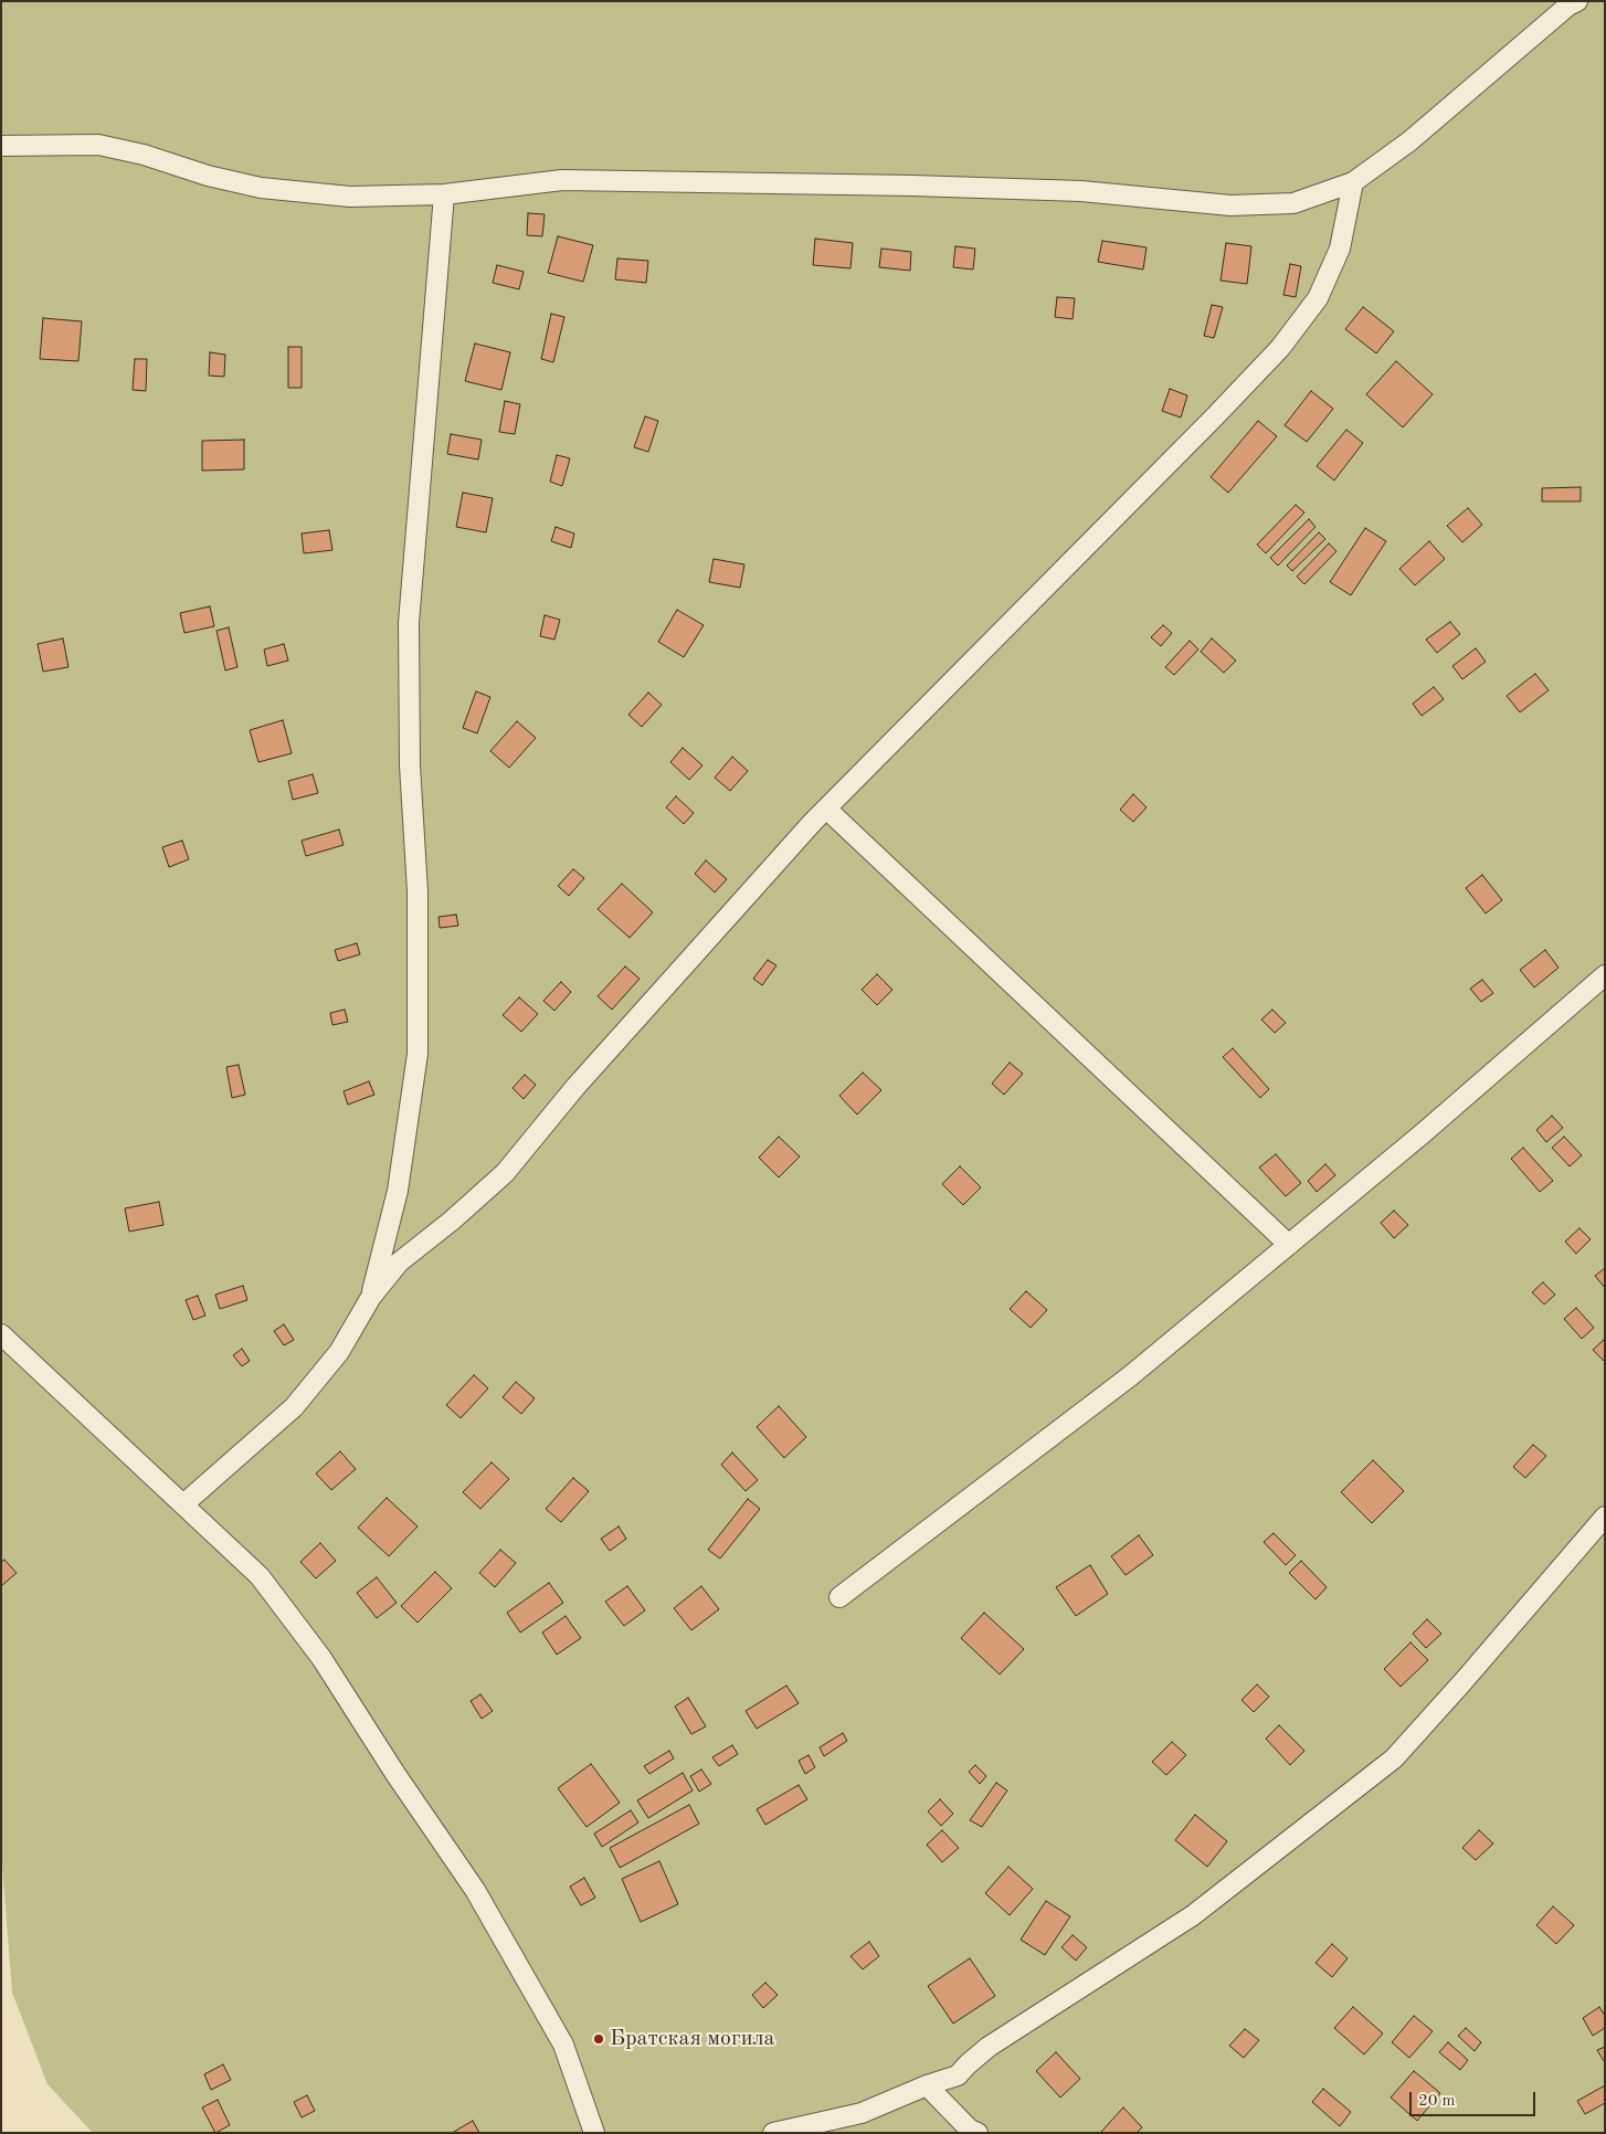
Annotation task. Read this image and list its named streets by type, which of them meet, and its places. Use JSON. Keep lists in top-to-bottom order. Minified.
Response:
{"places":["Братская могила"],"scale_bar":"20 m"}
